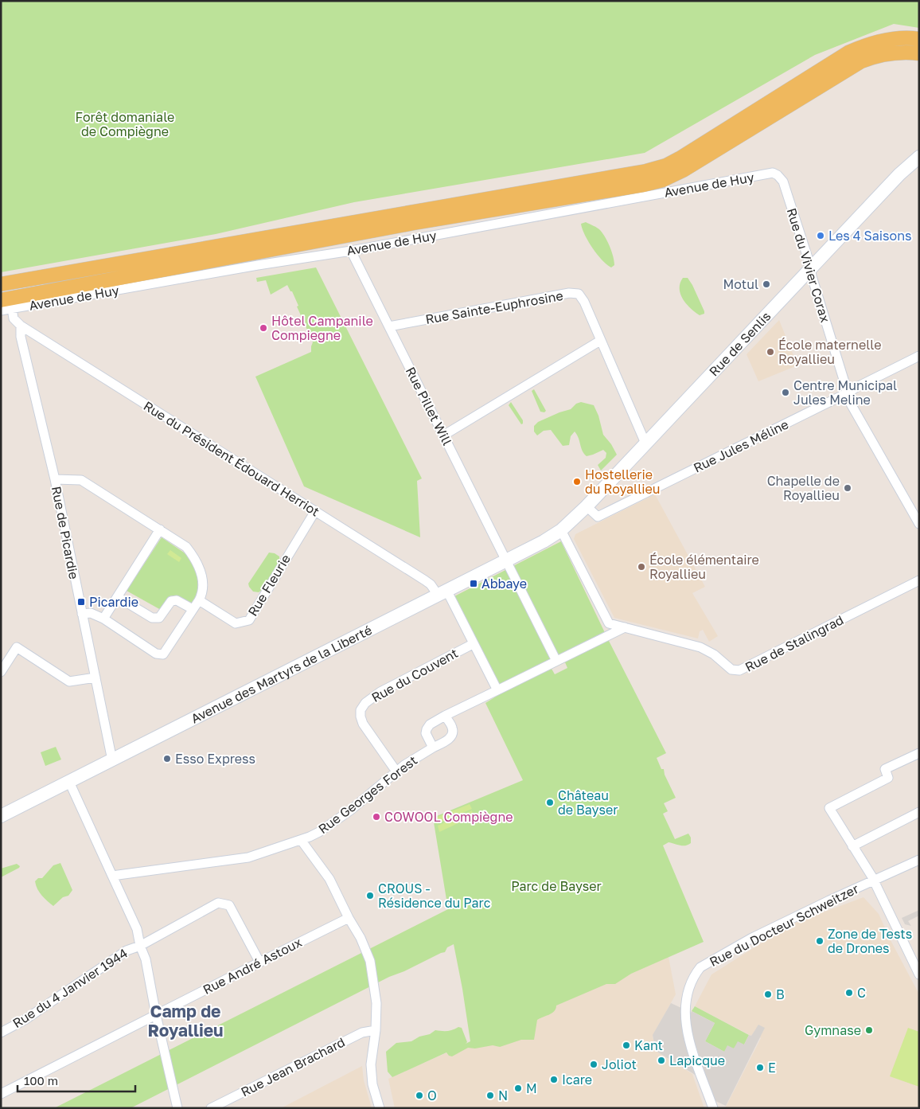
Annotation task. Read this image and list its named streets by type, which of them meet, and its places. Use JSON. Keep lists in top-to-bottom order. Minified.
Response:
{"streets":{"street":["Avenue de Huy","Rue du Vivier Corax","Rue Sainte-Euphrosine","Rue de Senlis","Rue Pillet Will","Rue Jules Méline","Rue du Président Édouard Herriot","Rue de Picardie","Rue Fleurie","Rue de Stalingrad","Avenue des Martyrs de la Liberté","Rue du Couvent","Rue Georges Forest","Rue du Docteur Schweitzer","Rue André Astoux","Rue du 4 Janvier 1944","Rue Jean Brachard"]},"crossings":[["Avenue de Huy","Rue du Vivier Corax"],["Avenue de Huy","Rue Pillet Will"],["Avenue de Huy","Rue de Picardie"],["Rue du Vivier Corax","Rue de Senlis"],["Rue du Vivier Corax","Rue Jules Méline"],["Rue Sainte-Euphrosine","Rue de Senlis"],["Rue Sainte-Euphrosine","Rue Pillet Will"],["Rue de Senlis","Rue Jules Méline"],["Rue de Senlis","Rue de Stalingrad"],["Rue de Senlis","Avenue des Martyrs de la Liberté"],["Rue Pillet Will","Avenue des Martyrs de la Liberté"],["Rue du Président Édouard Herriot","Rue de Picardie"],["Rue du Président Édouard Herriot","Rue Fleurie"],["Rue du Président Édouard Herriot","Avenue des Martyrs de la Liberté"],["Rue de Picardie","Avenue des Martyrs de la Liberté"],["Rue de Stalingrad","Avenue des Martyrs de la Liberté"],["Rue du Couvent","Rue Georges Forest"],["Rue André Astoux","Rue du 4 Janvier 1944"]],"districts":["Camp de Royallieu"],"parks":["Forêt domaniale de Compiègne","Parc de Bayser"],"places":{"other":["Les 4 Saisons","Motul","Hôtel Campanile Compiegne","École maternelle Royallieu","Centre Municipal Jules Meline","Hostellerie du Royallieu","Chapelle de Royallieu","École élémentaire Royallieu","Esso Express","Château de Bayser","COWOOL Compiègne","CROUS - Résidence du Parc","Zone de Tests de Drones","C","B","Gymnase","Kant","Lapicque","Joliot","E","Icare","M","O","N"],"transit":["Abbaye","Picardie"]},"scale_bar":"100 m"}
